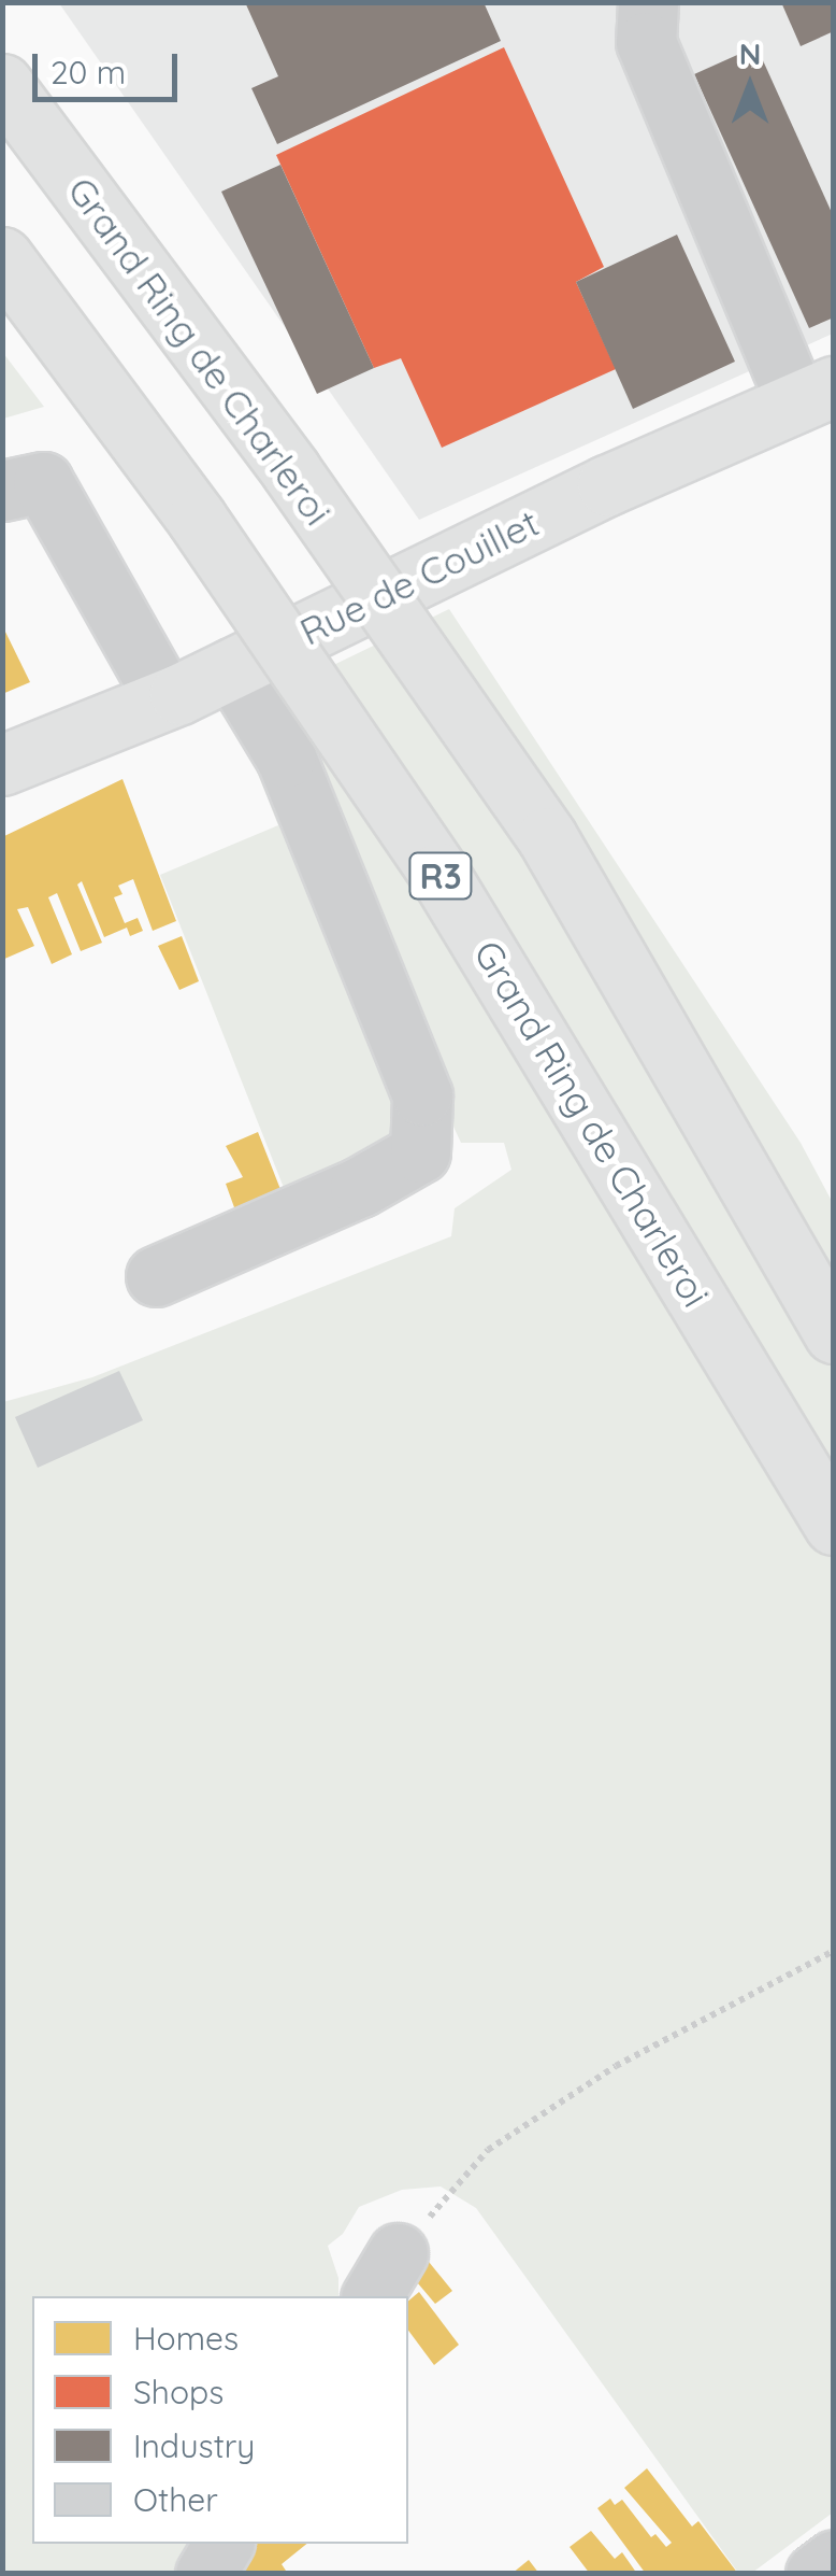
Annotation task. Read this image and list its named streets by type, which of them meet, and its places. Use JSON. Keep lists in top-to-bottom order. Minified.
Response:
{"streets":{"main road":["Grand Ring de Charleroi","Rue de Couillet","R3"]},"legend":["Homes","Shops","Industry","Other"],"scale_bar":"20 m","north":"top"}
